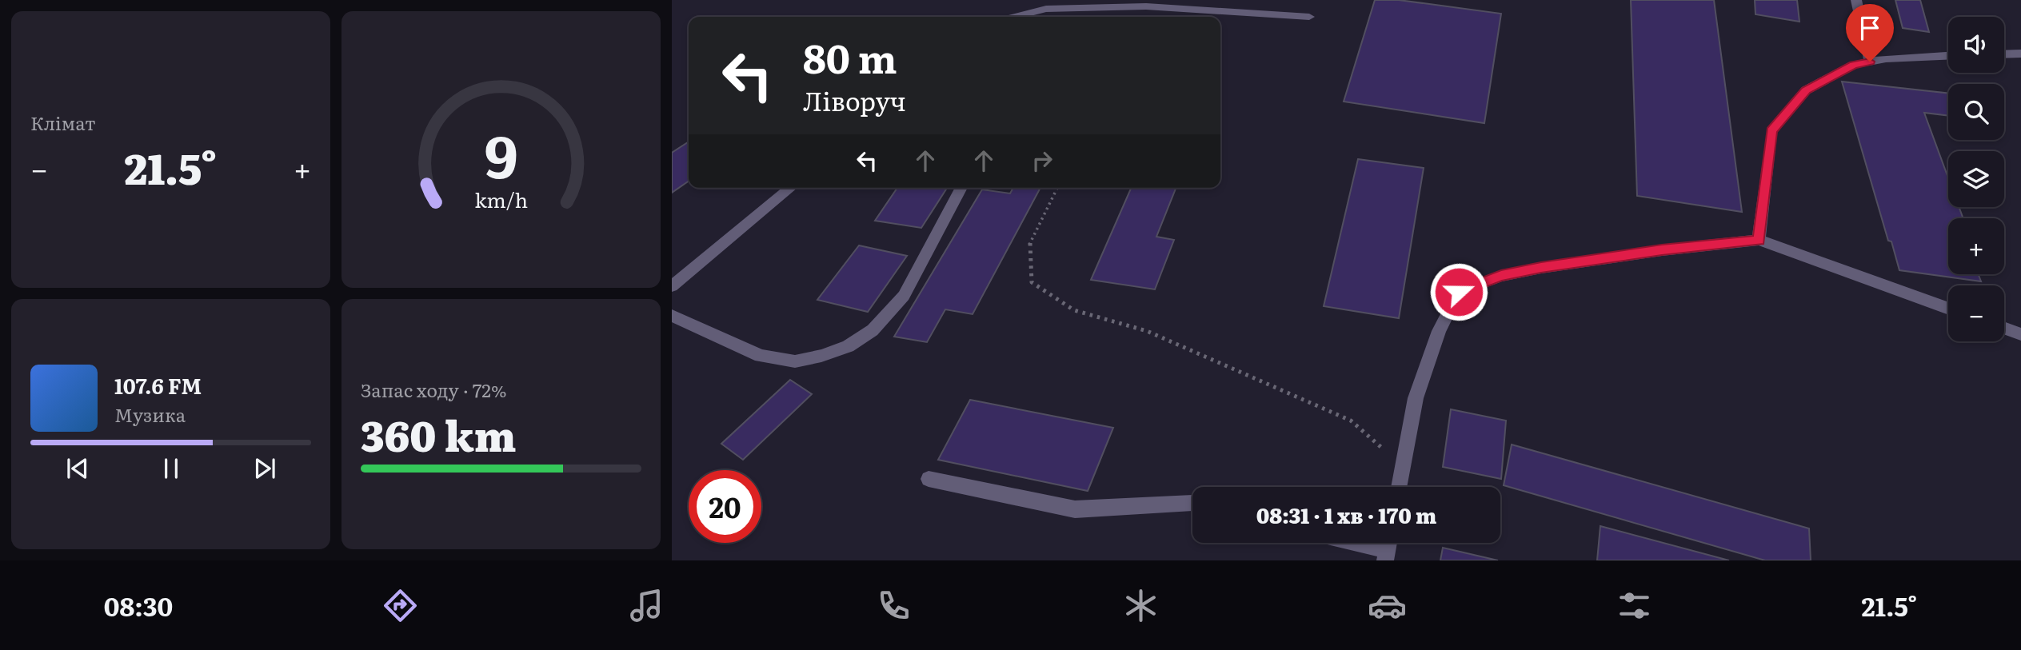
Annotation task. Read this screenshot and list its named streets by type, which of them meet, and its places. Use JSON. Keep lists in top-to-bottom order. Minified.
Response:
{"page":{"tile":["Клімат",["Запас ходу · 72%","360 km"]],"map_buttons":["+","−"],"turn":["80 m","Ліворуч"],"heat":["−","21.5°","+"],"song":["107.6 FM","Музика"],"limit":"20","trip":"08:31 · 1 хв · 170 m","tabs":["08:30","21.5°"],"gauge":["9","km/h"]}}
